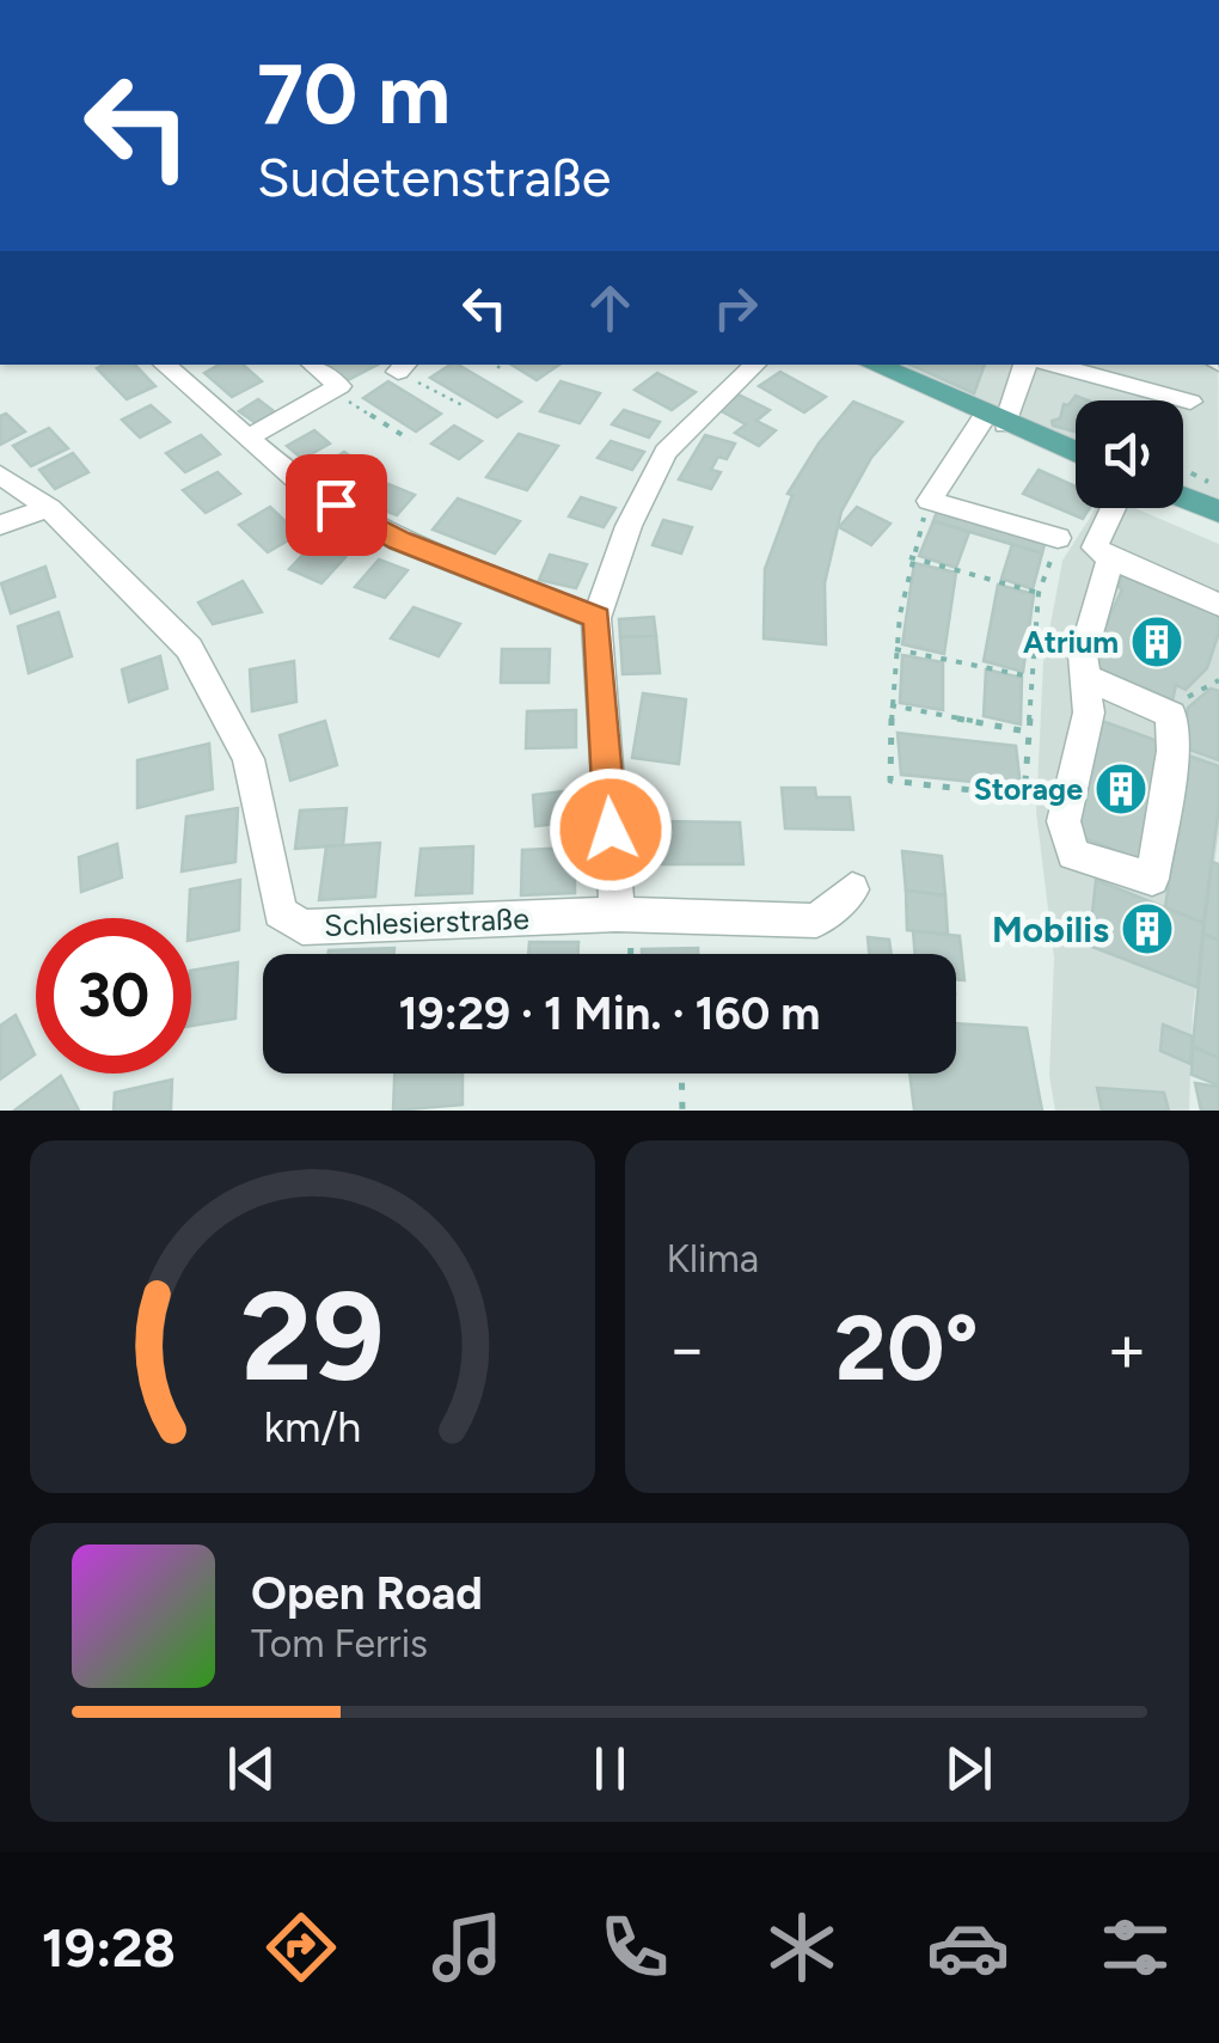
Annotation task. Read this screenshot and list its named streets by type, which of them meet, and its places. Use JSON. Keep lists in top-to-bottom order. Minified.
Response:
{"streets":{"street":["Schlesierstraße"]},"places":{"building":["Atrium","Storage","Mobilis"]},"page":{"turn":["70 m","Sudetenstraße"],"limit":"30","trip":"19:29 · 1 Min. · 160 m","tile":"Klima","heat":["−","20°","+"],"song":["Open Road","Tom Ferris"],"tabs":"19:28","gauge":["29","km/h"]}}
